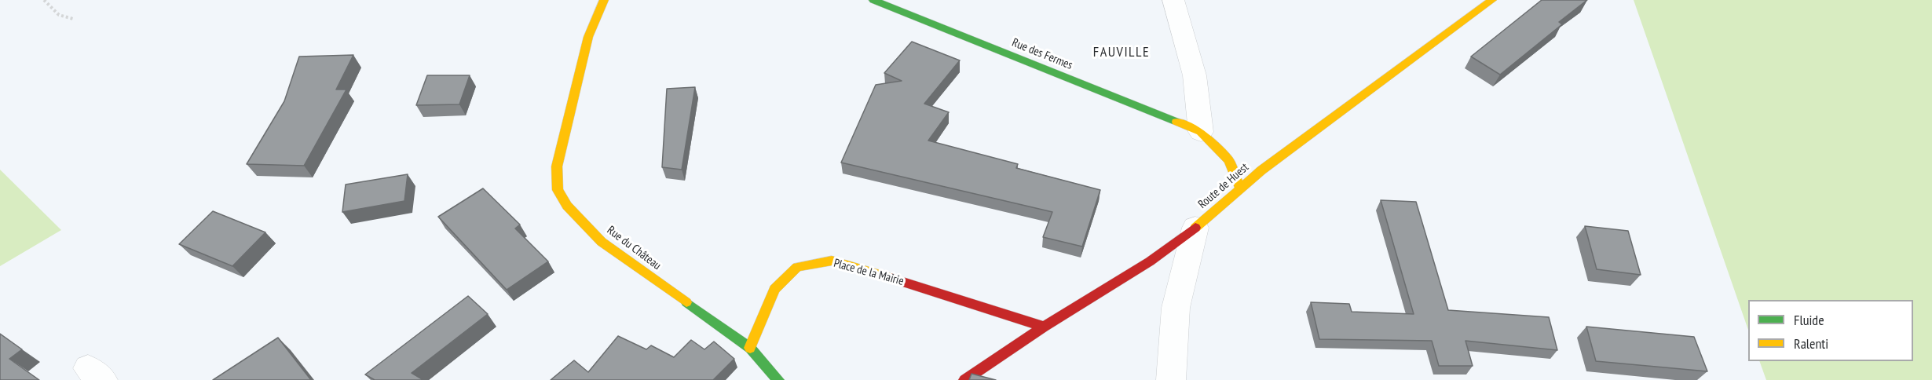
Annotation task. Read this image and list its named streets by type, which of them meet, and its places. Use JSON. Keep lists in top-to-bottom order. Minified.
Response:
{"streets":{"street":["Rue des Fermes","Route de Huest","Rue du Château","Place de la Mairie"]},"crossings":[["Route de Huest","Place de la Mairie"],["Rue du Château","Place de la Mairie"]],"districts":["FAUVILLE"],"legend":["Fluide","Ralenti"]}
